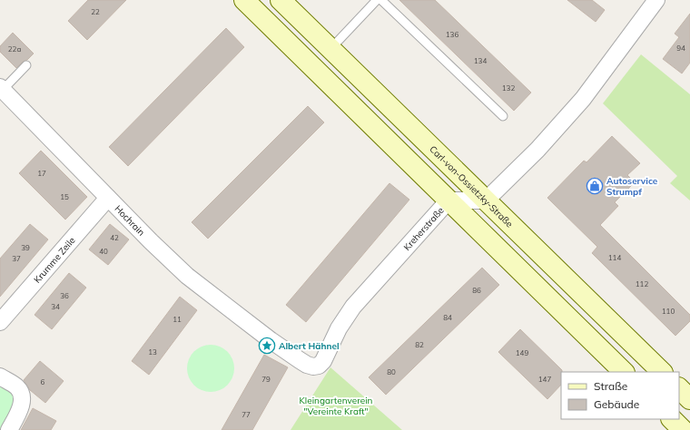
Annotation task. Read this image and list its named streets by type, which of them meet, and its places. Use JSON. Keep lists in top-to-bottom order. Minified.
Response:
{"streets":{"street":["Carl-von-Ossietzky-Straße","Hochrain","Kreherstraße","Krumme Zeile"]},"crossings":[["Carl-von-Ossietzky-Straße","Kreherstraße"],["Hochrain","Kreherstraße"],["Hochrain","Krumme Zeile"]],"parks":["Kleingartenverein \"Vereinte Kraft\""],"places":{"shop":["Autoservice Strumpf"],"place":["Albert Hähnel"]},"house_numbers":["22","136","94","22a","134","132","17","15","42","39","40","114","37","112","86","36","34","110","84","11","82","13","149","80","79","147","6","77"],"legend":["Straße","Gebäude"]}
